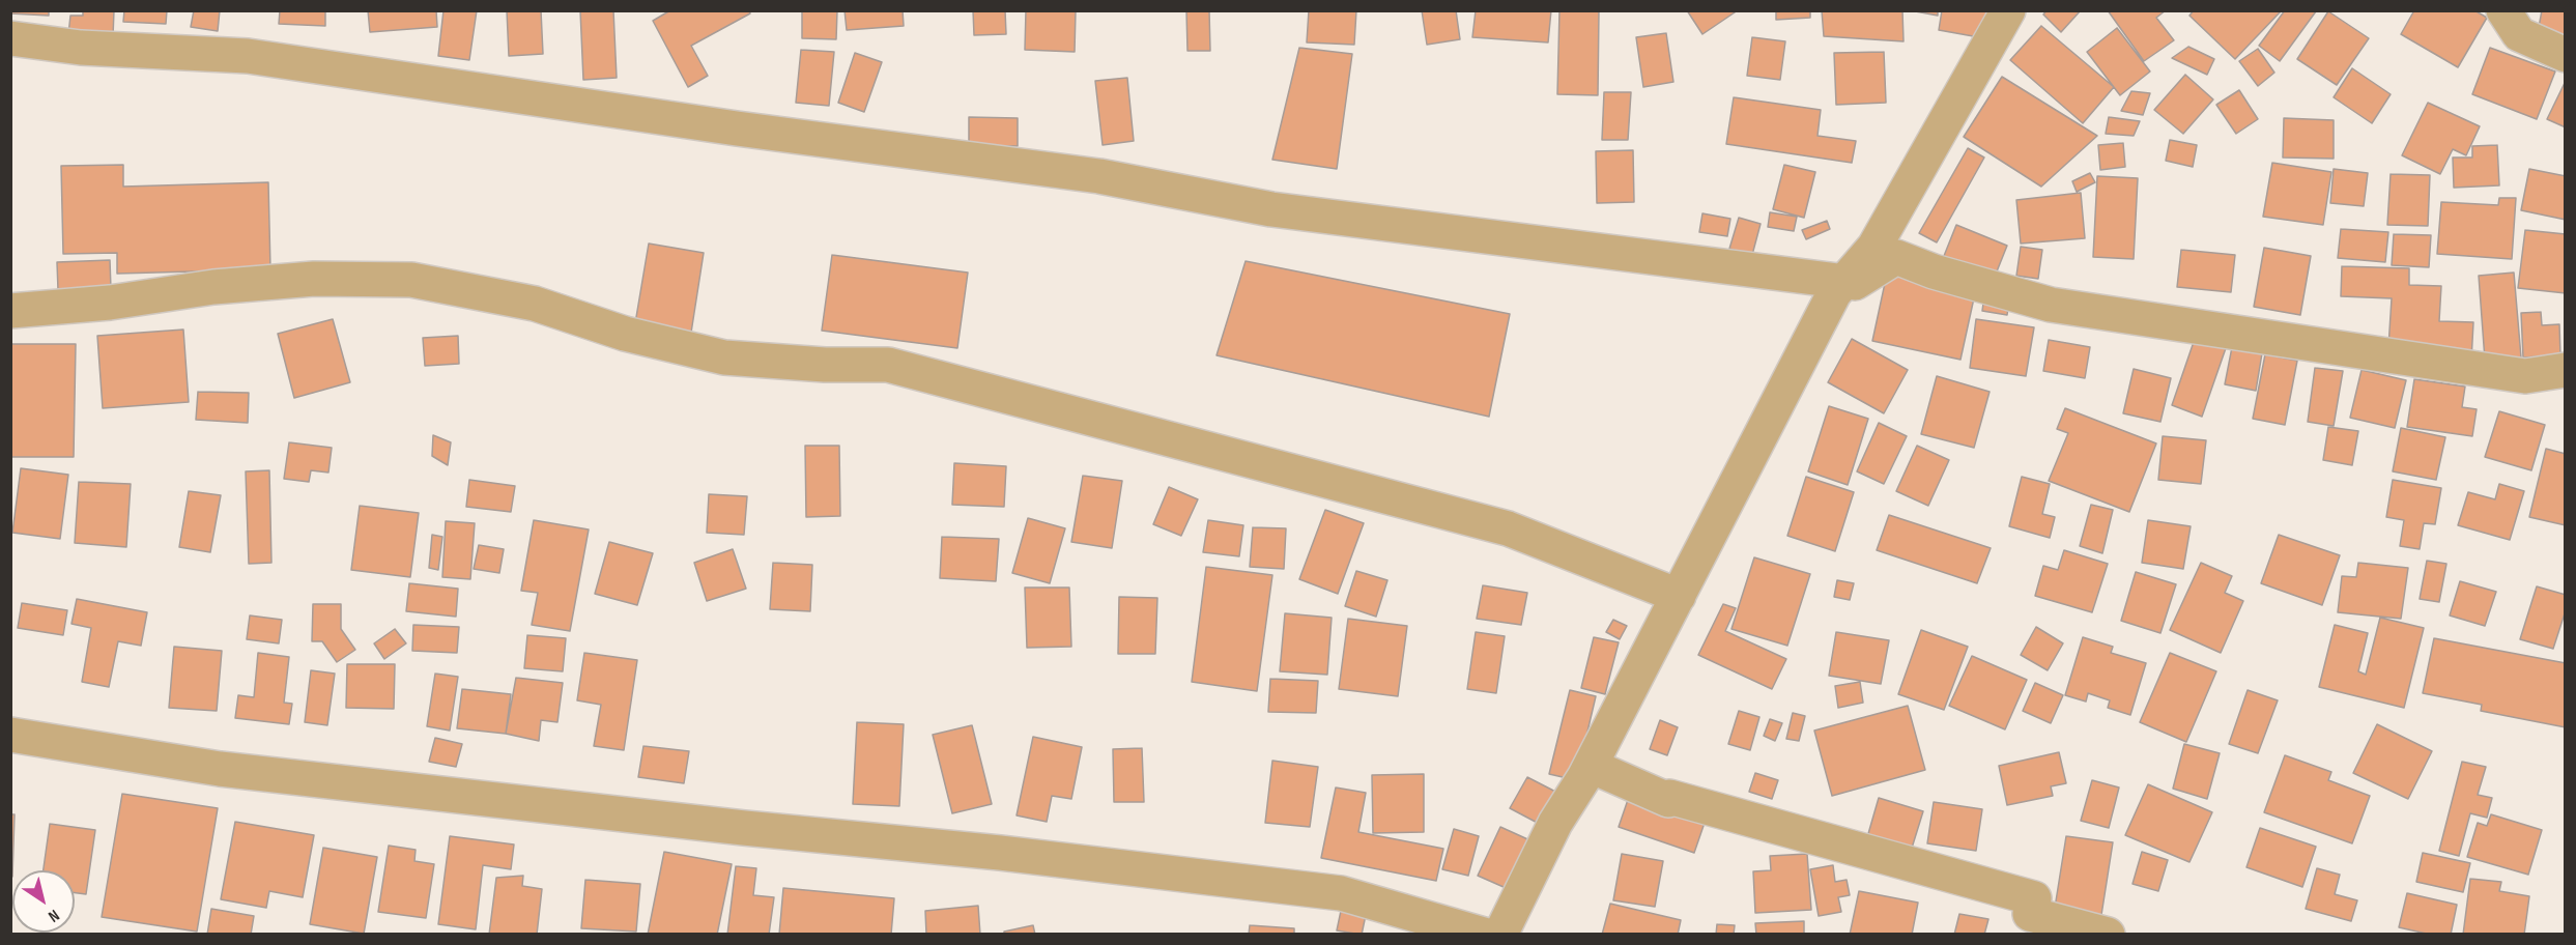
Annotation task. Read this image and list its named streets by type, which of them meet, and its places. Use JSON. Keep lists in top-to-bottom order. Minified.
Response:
{"north":"bottom right"}
